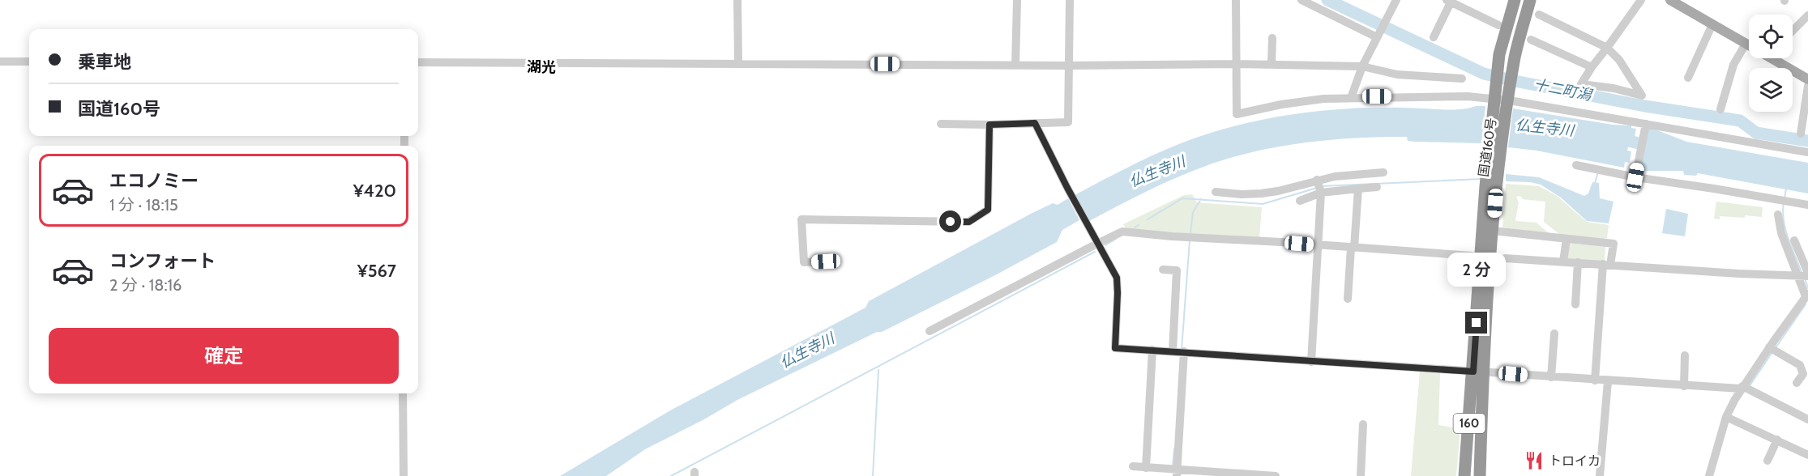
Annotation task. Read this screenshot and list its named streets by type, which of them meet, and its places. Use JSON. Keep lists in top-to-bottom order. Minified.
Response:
{"streets":{"highway":["国道160号","160"]},"districts":["湖光"],"water":["十二町潟","仏生寺川"],"places":{"restaurant":["トロイカ"]},"page":{"banner":["乗車地","国道160号"],"list":[{"name":"エコノミー","note":"1 分 · 18:15","value":"¥420"},{"name":"コンフォート","note":"2 分 · 18:16","value":"¥567"}],"bubble":"2 分","buttons":"確定"}}
